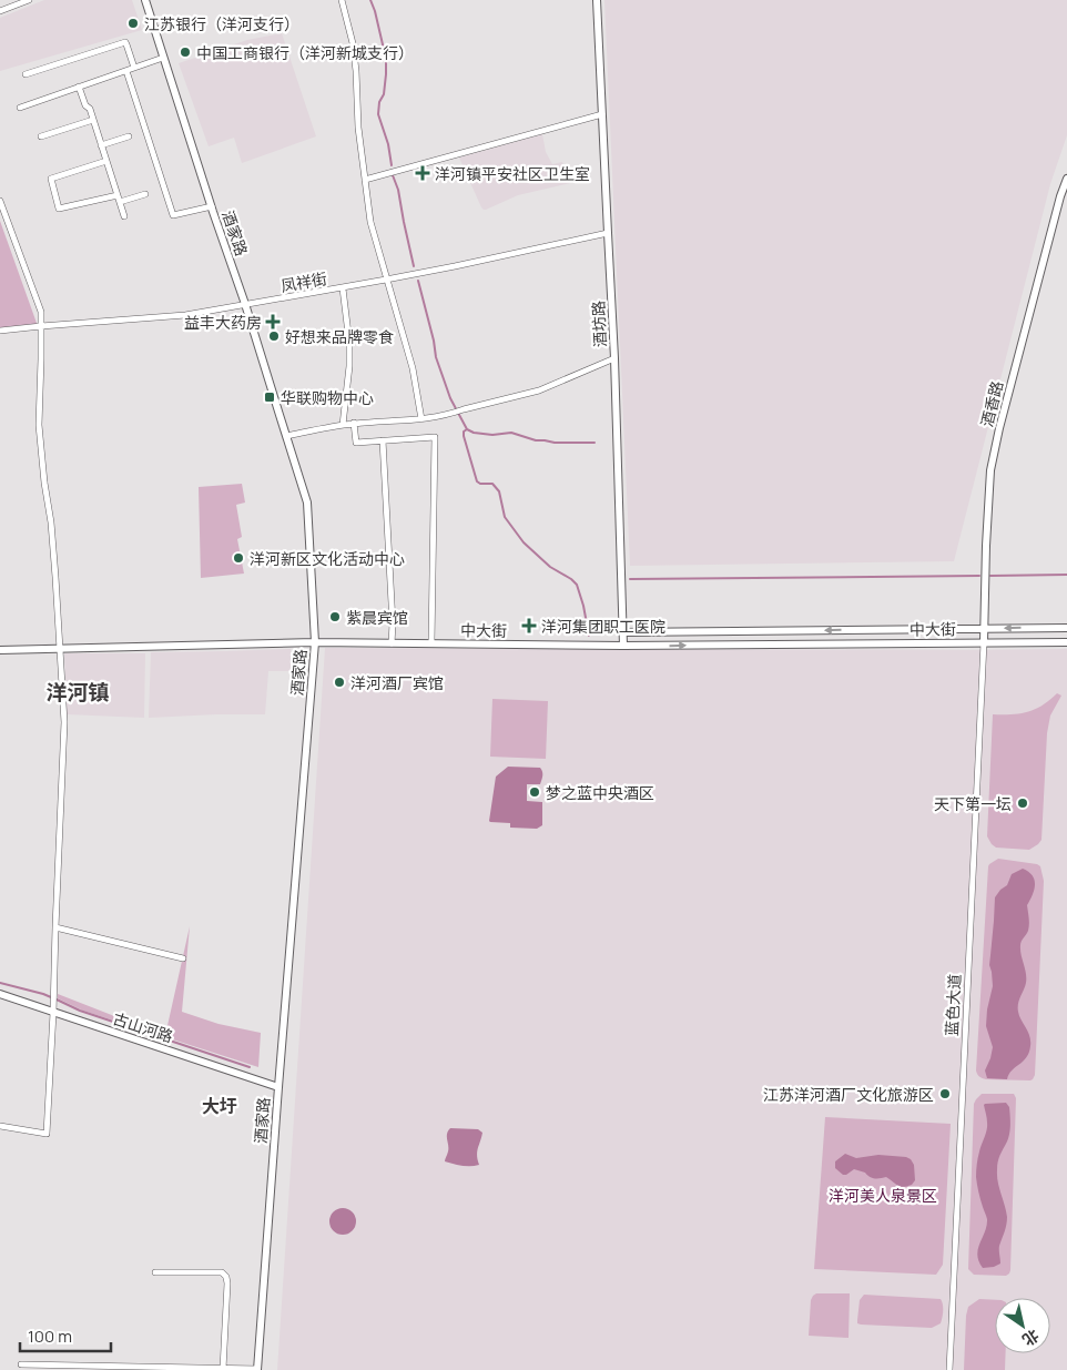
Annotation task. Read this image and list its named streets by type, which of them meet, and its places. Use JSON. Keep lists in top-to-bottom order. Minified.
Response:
{"streets":{"street":["酒家路","凤祥街","酒坊路","酒香路","中大街","蓝色大道","古山河路"]},"crossings":[["酒家路","凤祥街"],["酒家路","中大街"],["酒家路","古山河路"],["凤祥街","酒坊路"],["酒坊路","中大街"],["酒香路","中大街"],["酒香路","蓝色大道"],["中大街","蓝色大道"]],"districts":["洋河镇","大圩"],"parks":["洋河美人泉景区"],"places":{"other":["江苏银行（洋河支行）","中国工商银行（洋河新城支行）","好想来品牌零食","洋河新区文化活动中心","紫晨宾馆","洋河酒厂宾馆","梦之蓝中央酒区","天下第一坛","江苏洋河酒厂文化旅游区"],"health":["洋河镇平安社区卫生室","益丰大药房","洋河集团职工医院"],"transit":["华联购物中心"]},"scale_bar":"100 m","north":"bottom right"}
